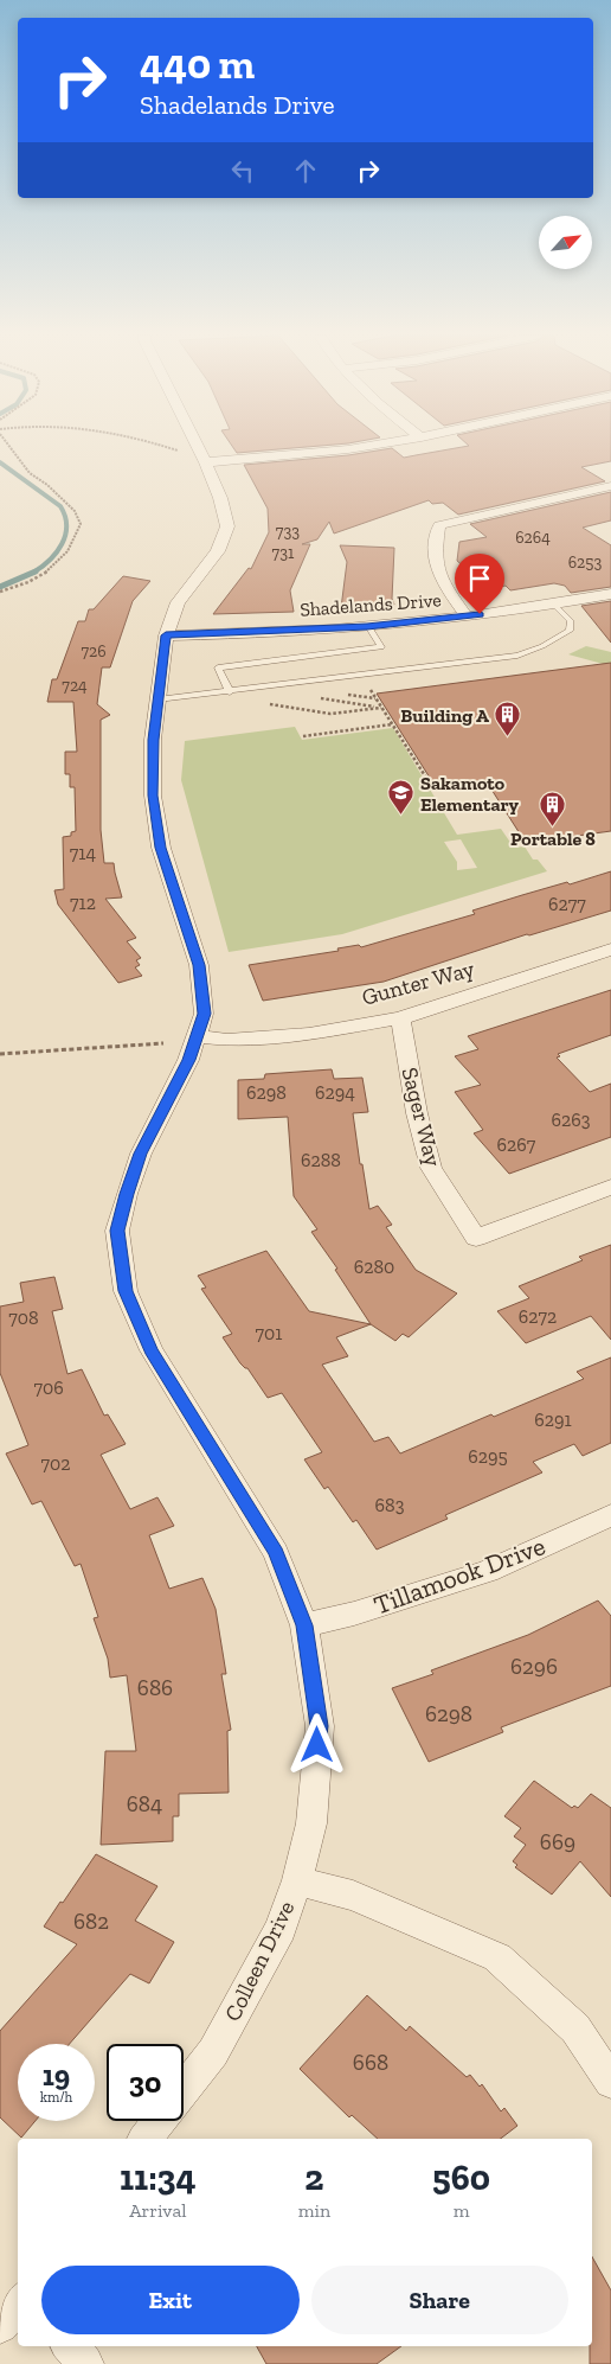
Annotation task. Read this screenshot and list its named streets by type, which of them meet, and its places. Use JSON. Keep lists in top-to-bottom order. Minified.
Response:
{"streets":{"street":["Shadelands Drive","Gunter Way","Sager Way","Tillamook Drive","Colleen Drive"]},"crossings":[["Shadelands Drive","Colleen Drive"],["Gunter Way","Sager Way"],["Gunter Way","Colleen Drive"],["Tillamook Drive","Colleen Drive"]],"places":{"building":["Building A","Portable 8"],"school or university":["Sakamoto Elementary"]},"house_numbers":["733","6264","731","6253","726","724","714","712","6277","6298","6294","6263","6267","6288","6280","6272","708","701","706","6291","6295","702","683","6296","686","6298","684","669","682","668"],"north":"top right","page":{"turn":["440 m","Shadelands Drive"],"speed":"19 km/h","limit":"30","eta":["11:34","Arrival","2","min","560","m"],"buttons":["Exit","Share"]}}
